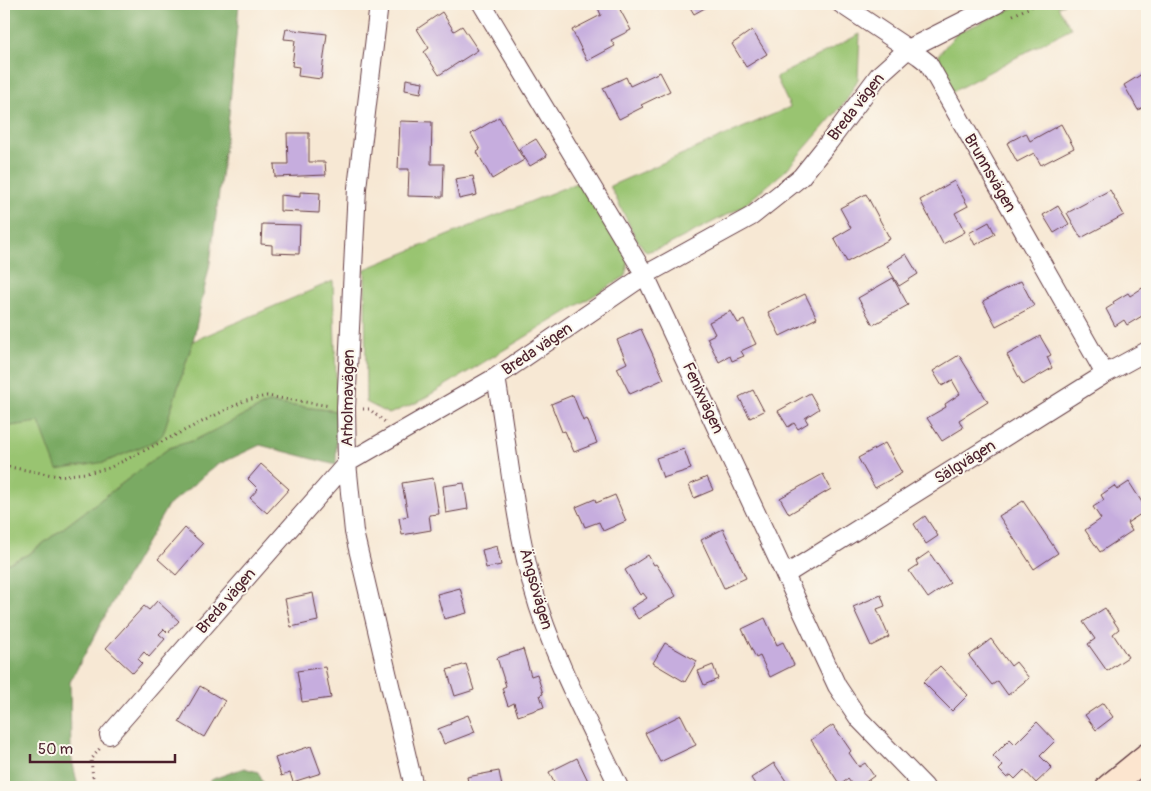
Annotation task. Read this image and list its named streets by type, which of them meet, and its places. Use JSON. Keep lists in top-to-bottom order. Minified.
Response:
{"streets":{"street":["Breda vägen","Brunnsvägen","Arholmavägen","Fenixvägen","Sälgvägen","Ängsövägen"]},"crossings":[["Breda vägen","Brunnsvägen"],["Breda vägen","Arholmavägen"],["Breda vägen","Fenixvägen"],["Breda vägen","Ängsövägen"],["Brunnsvägen","Sälgvägen"],["Fenixvägen","Sälgvägen"]],"scale_bar":"50 m"}
